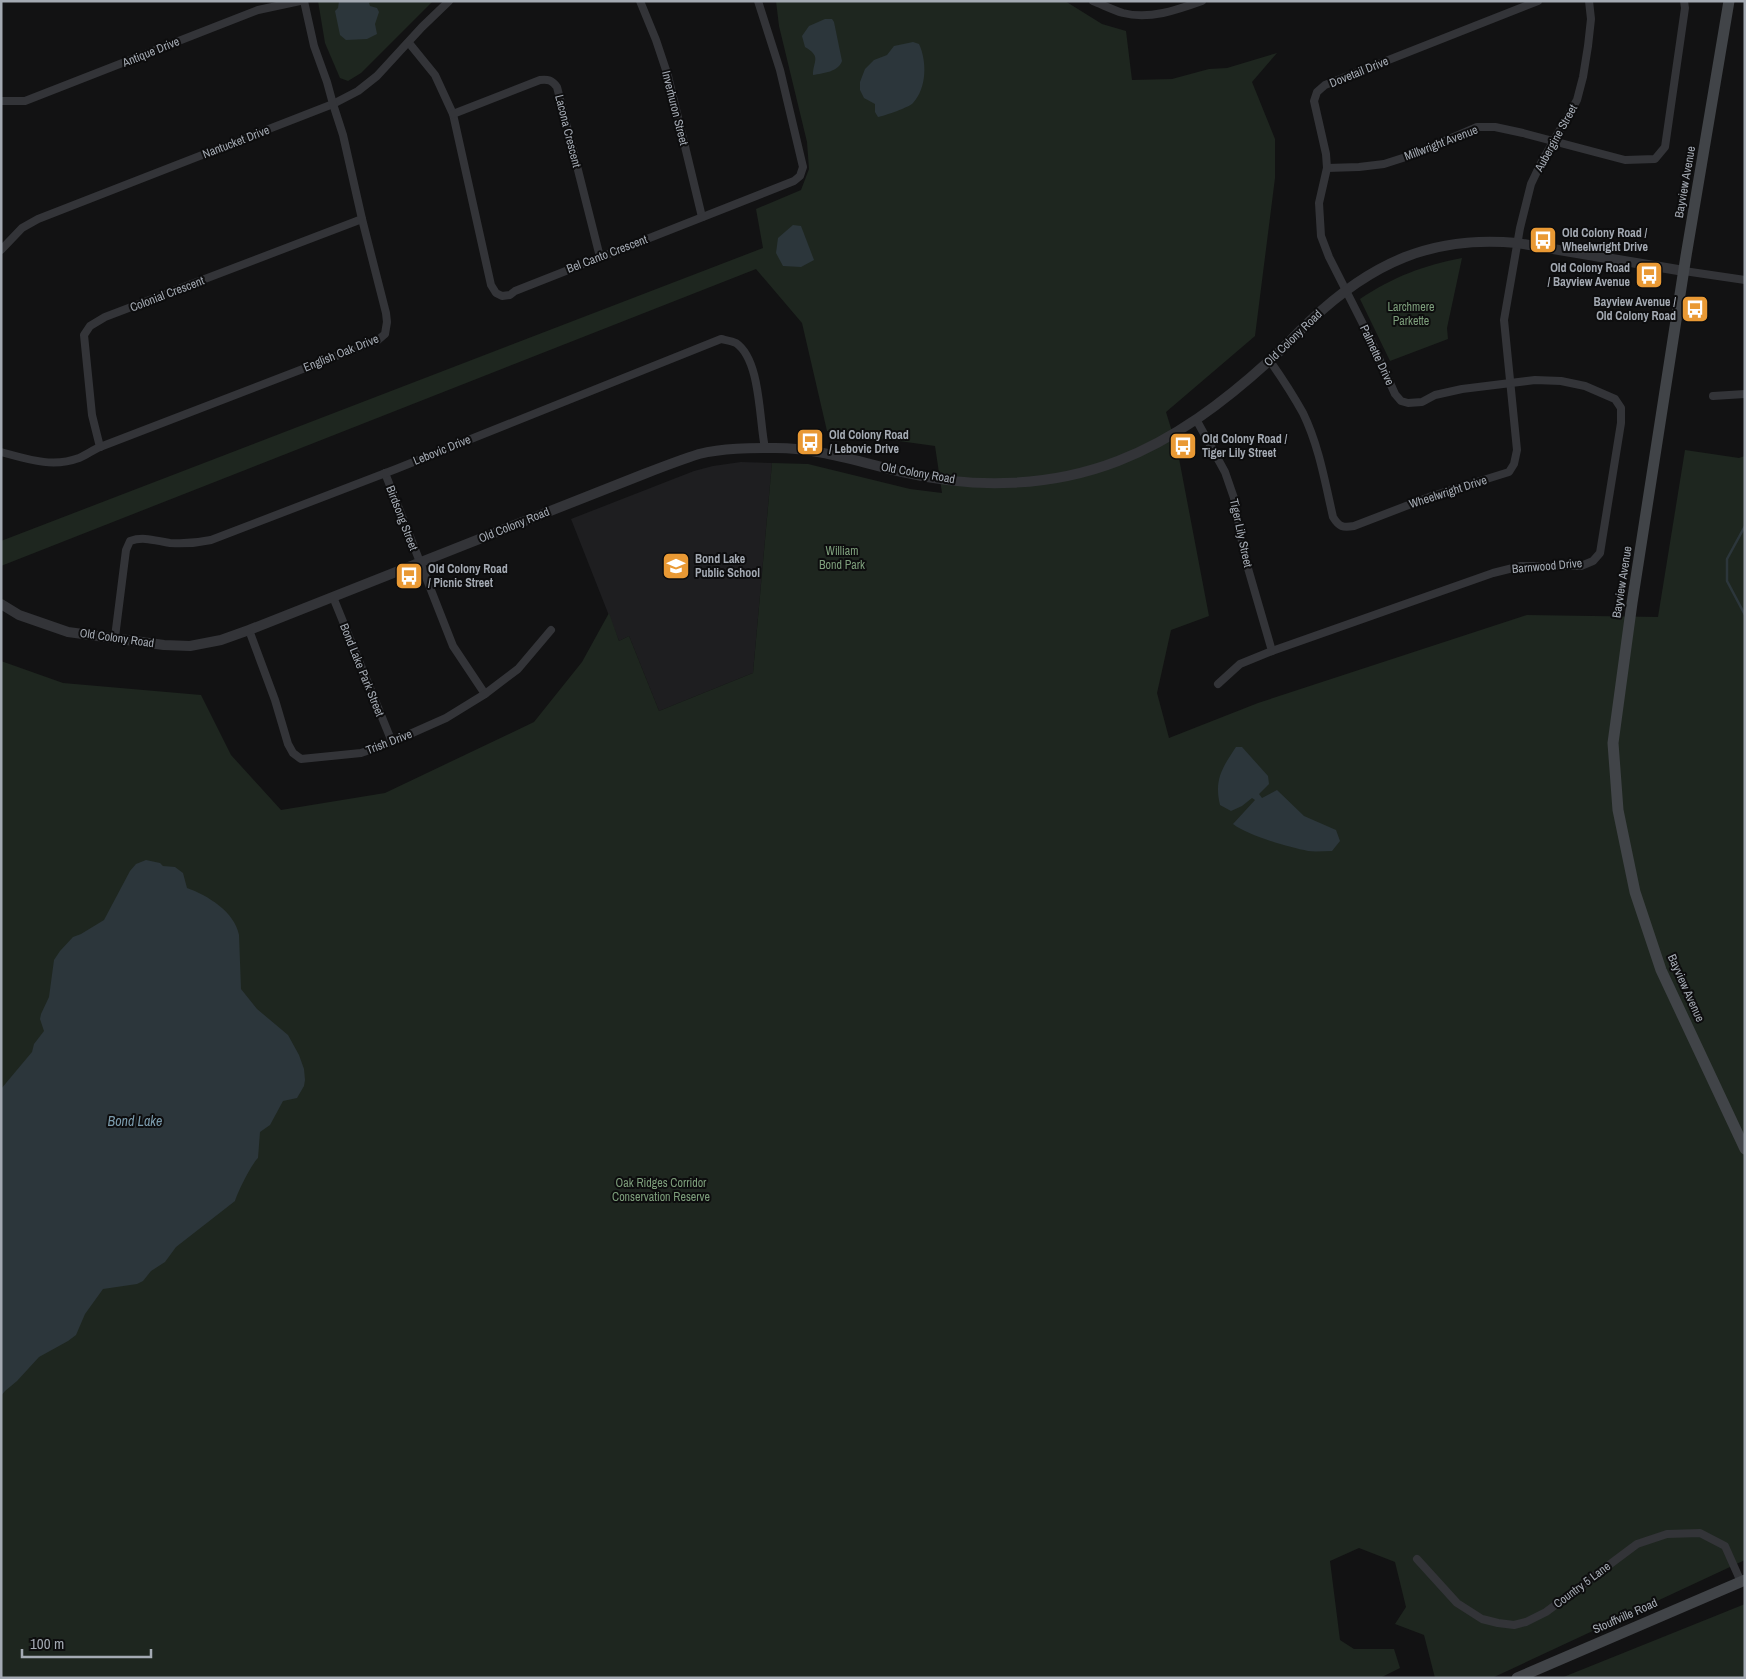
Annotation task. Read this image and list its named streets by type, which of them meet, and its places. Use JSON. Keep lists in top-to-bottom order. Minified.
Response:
{"streets":{"main road":["Bayview Avenue","Stouffville Road"],"street":["Antique Drive","Dovetail Drive","Inverhuron Street","Lacona Crescent","Aubergine Street","Nantucket Drive","Millwright Avenue","Bel Canto Crescent","Colonial Crescent","Old Colony Road","English Oak Drive","Palmette Drive","Lebovic Drive","Wheelwright Drive","Birdsong Street","Tiger Lily Street","Barnwood Drive","Bond Lake Park Street","Trish Drive","Country 5 Lane"]},"crossings":[["Dovetail Drive","Millwright Avenue"],["Dovetail Drive","Old Colony Road"],["Dovetail Drive","Palmette Drive"],["Inverhuron Street","Bel Canto Crescent"],["Lacona Crescent","Bel Canto Crescent"],["Aubergine Street","Millwright Avenue"],["Aubergine Street","Old Colony Road"],["Aubergine Street","Wheelwright Drive"],["Nantucket Drive","Bel Canto Crescent"],["Nantucket Drive","English Oak Drive"],["Bayview Avenue","Old Colony Road"],["Colonial Crescent","English Oak Drive"],["Old Colony Road","Palmette Drive"],["Old Colony Road","Lebovic Drive"],["Old Colony Road","Wheelwright Drive"],["Old Colony Road","Birdsong Street"],["Old Colony Road","Tiger Lily Street"],["Old Colony Road","Bond Lake Park Street"],["Old Colony Road","Trish Drive"],["Palmette Drive","Wheelwright Drive"],["Palmette Drive","Barnwood Drive"],["Lebovic Drive","Birdsong Street"],["Wheelwright Drive","Barnwood Drive"],["Birdsong Street","Trish Drive"],["Tiger Lily Street","Barnwood Drive"],["Bond Lake Park Street","Trish Drive"],["Country 5 Lane","Stouffville Road"]],"water":["Bond Lake"],"parks":["Larchmere Parkette","William Bond Park","Oak Ridges Corridor Conservation Reserve"],"places":{"bus stop":["Old Colony Road / Wheelwright Drive","Old Colony Road / Bayview Avenue","Bayview Avenue / Old Colony Road","Old Colony Road / Lebovic Drive","Old Colony Road / Tiger Lily Street","Old Colony Road / Picnic Street"],"school or university":["Bond Lake Public School"]},"scale_bar":"100 m"}
